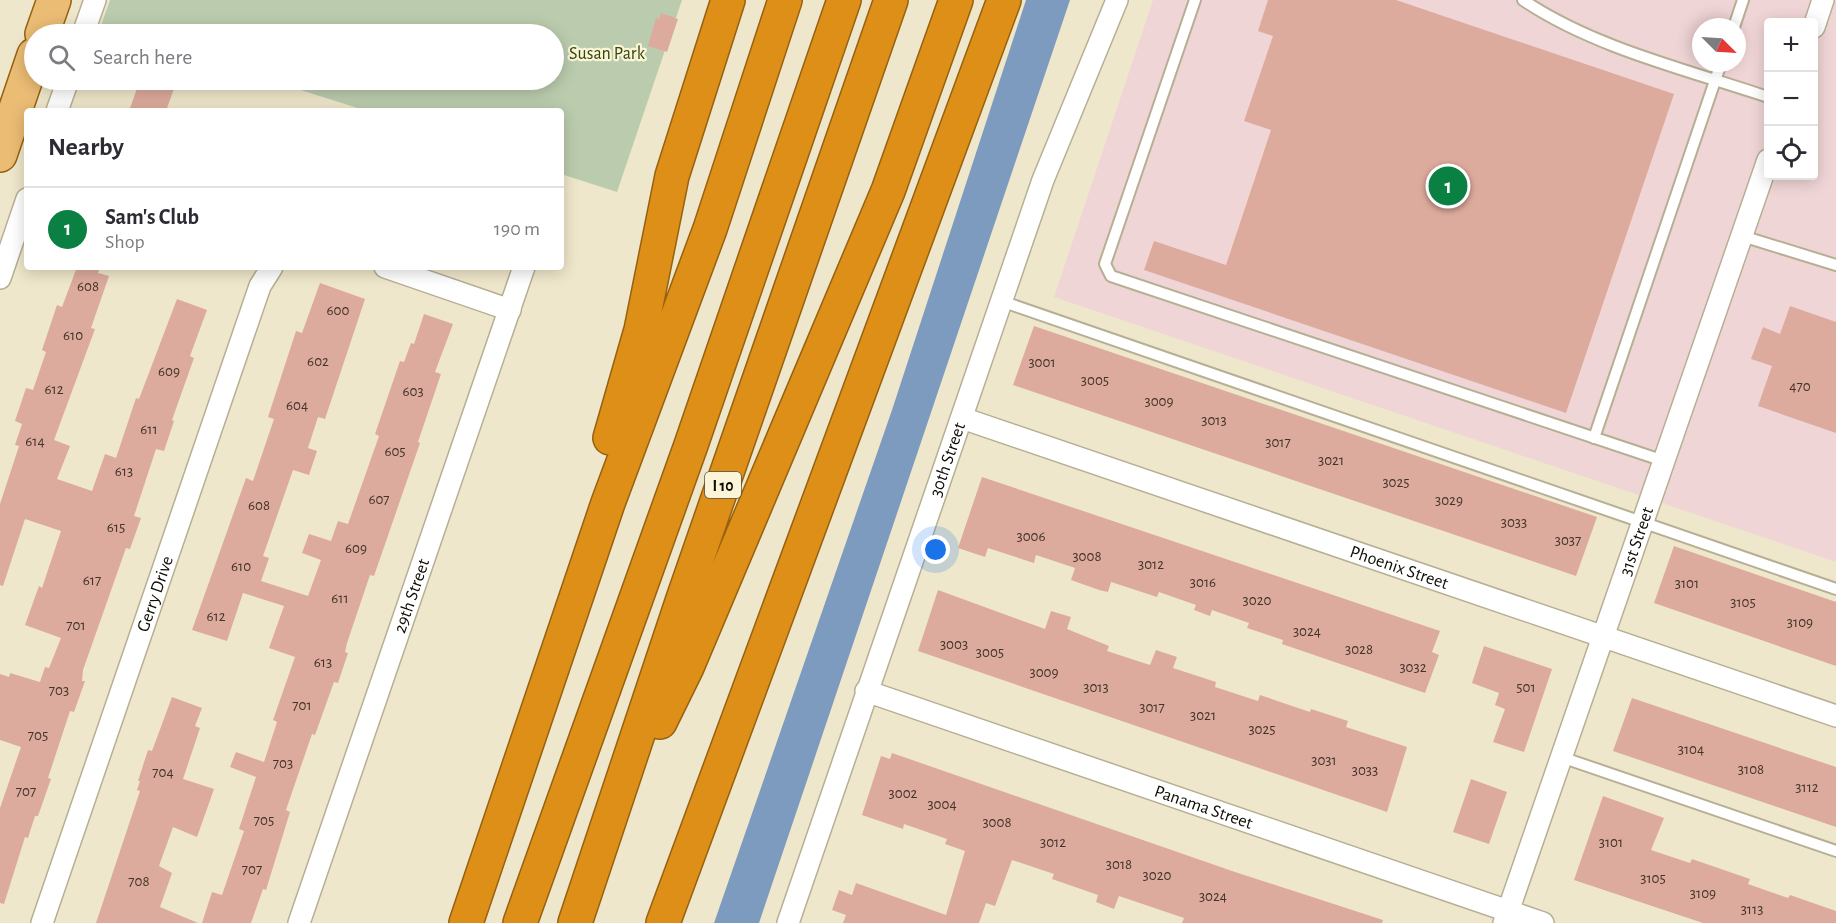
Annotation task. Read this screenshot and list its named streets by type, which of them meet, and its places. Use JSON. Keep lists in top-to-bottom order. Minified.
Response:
{"streets":{"highway":["I 10"],"street":["30th Street","31st Street","Phoenix Street","Gerry Drive","29th Street","Panama Street"]},"crossings":[["30th Street","Phoenix Street"],["30th Street","Panama Street"],["31st Street","Phoenix Street"],["31st Street","Panama Street"]],"parks":["Susan Park"],"house_numbers":["608","600","610","602","3001","609","3005","470","612","603","3009","604","3013","611","614","3017","605","3021","613","3025","607","3029","608","3033","615","3006","3037","609","3008","3012","610","617","3016","3101","611","3020","3105","612","3109","701","3024","3003","3028","3005","613","3032","3009","3013","501","703","701","3017","3021","3025","705","3104","3031","703","3108","3033","704","3112","707","3002","3004","705","3008","3012","3101","3018","707","3020","3105","708","3109","3024","3113"],"north":"bottom right","page":{"map_buttons":["+","−"],"search":"Search here","heading":"Nearby","pins":"1","list":[{"mark":"1","name":"Sam's Club","note":"Shop","value":"190 m"}]}}
